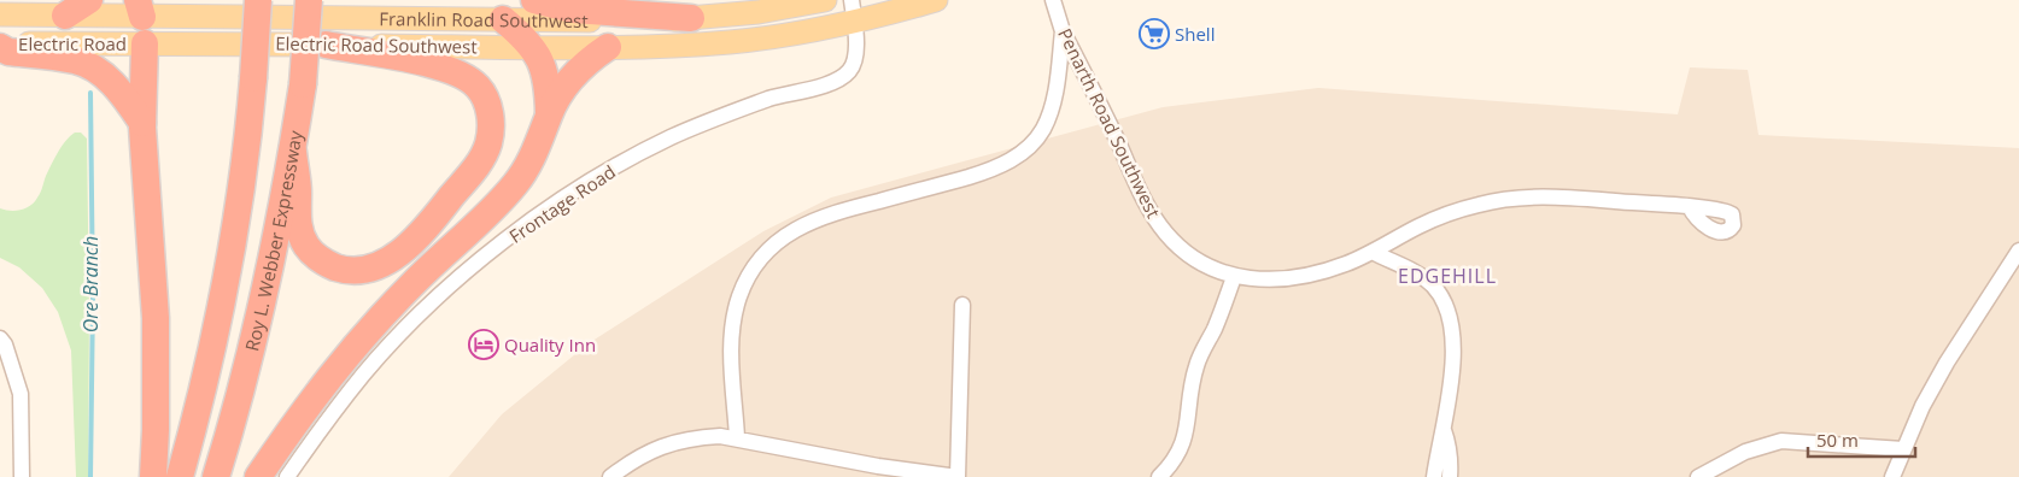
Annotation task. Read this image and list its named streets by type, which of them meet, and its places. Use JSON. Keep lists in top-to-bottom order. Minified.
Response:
{"streets":{"highway":["Roy L. Webber Expressway"],"main road":["Franklin Road Southwest","Electric Road","Electric Road Southwest"],"street":["Penarth Road Southwest","Frontage Road"]},"crossings":[["Franklin Road Southwest","Electric Road"],["Franklin Road Southwest","Electric Road Southwest"],["Franklin Road Southwest","Frontage Road"],["Electric Road","Electric Road Southwest"]],"districts":["EDGEHILL"],"water":["Ore Branch"],"places":{"supermarket":["Shell"],"hotel":["Quality Inn"]},"scale_bar":"50 m"}
